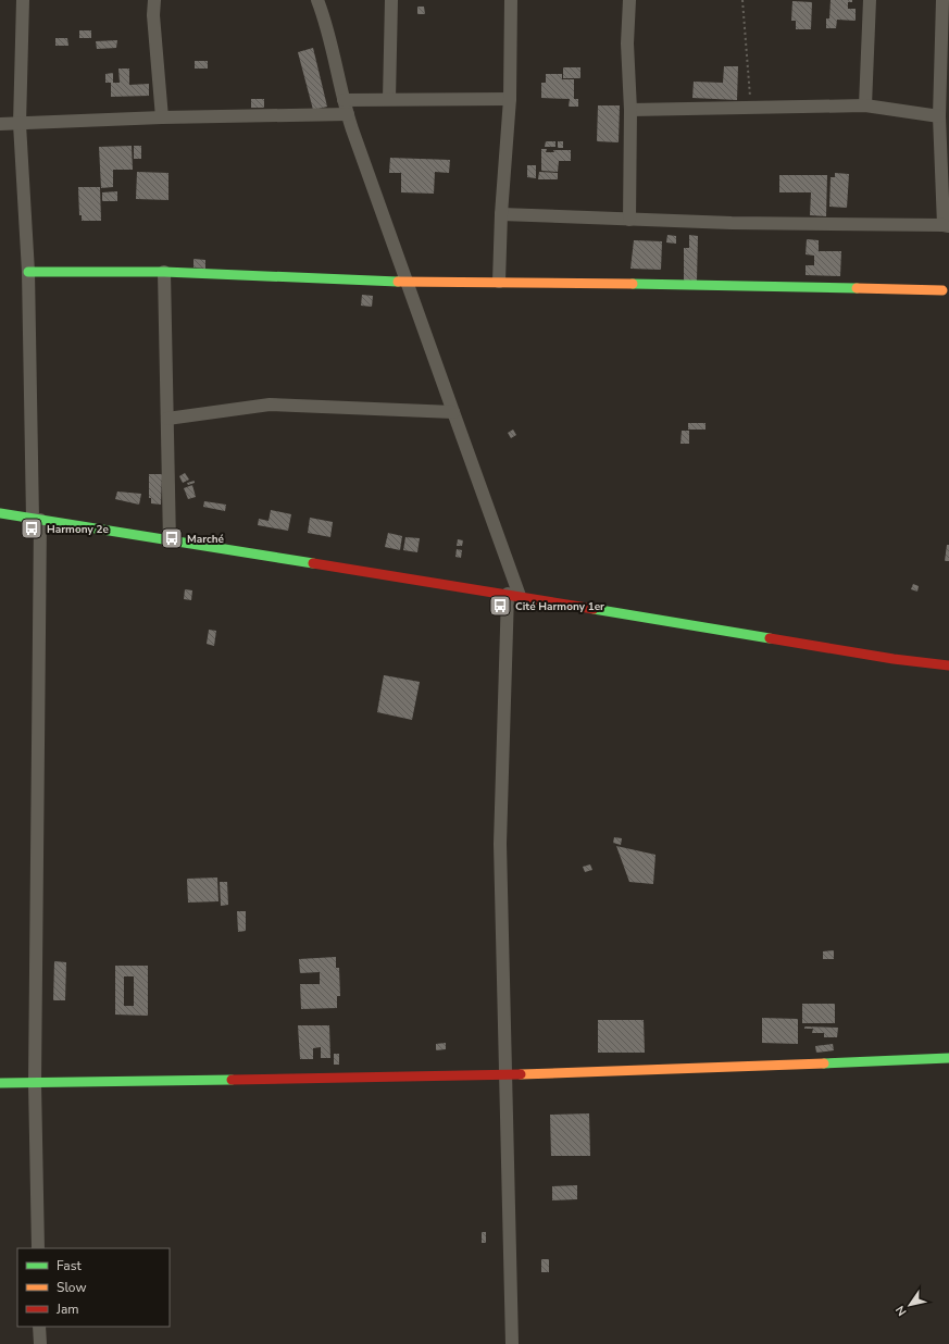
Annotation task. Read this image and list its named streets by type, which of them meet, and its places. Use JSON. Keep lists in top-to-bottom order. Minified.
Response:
{"places":{"bus stop":["Harmony 2e","Marché","Cité Harmony 1er"]},"legend":["Fast","Slow","Jam"],"north":"bottom left"}
